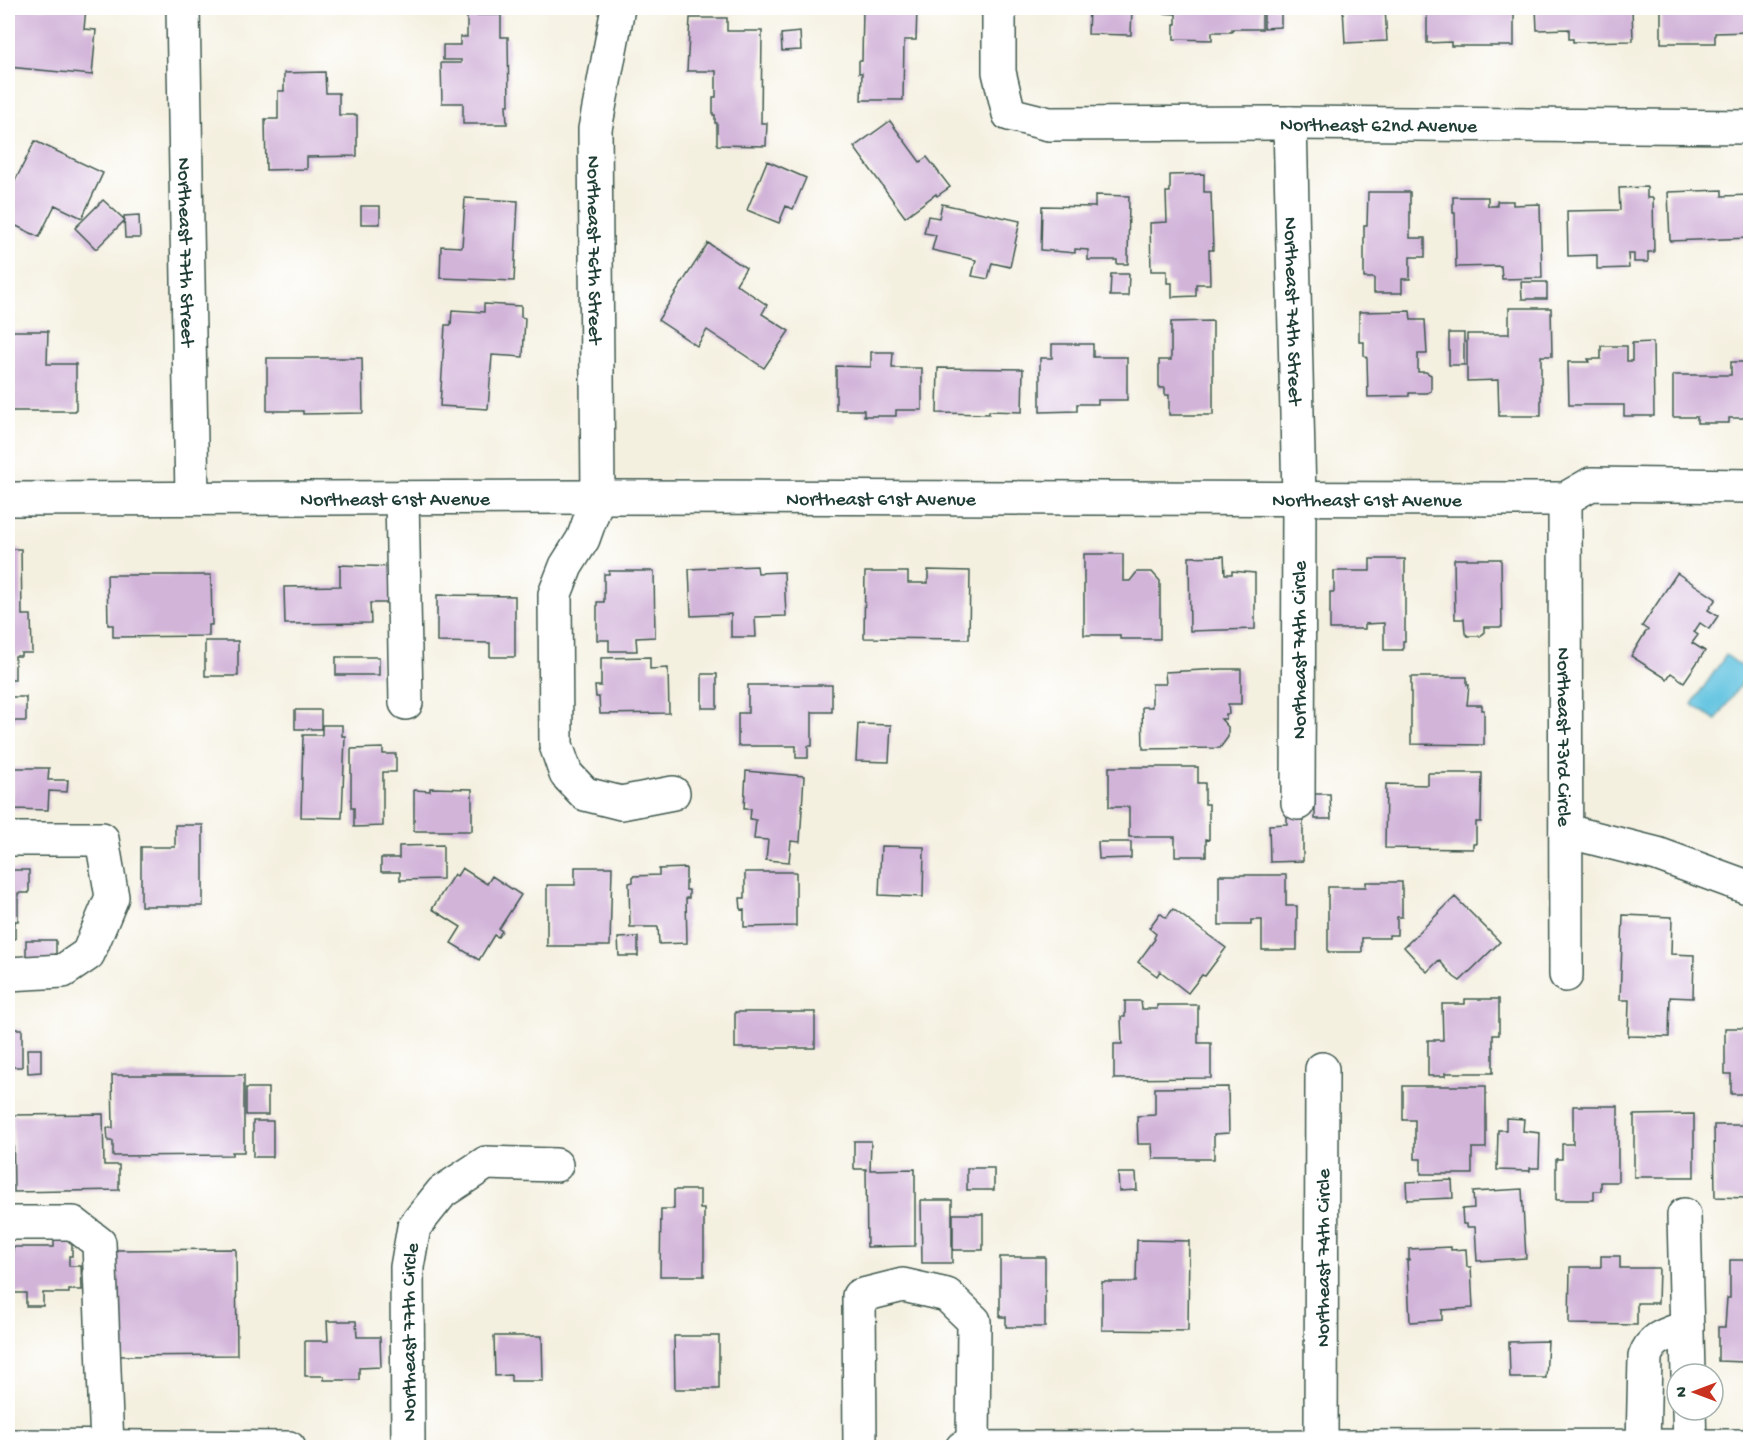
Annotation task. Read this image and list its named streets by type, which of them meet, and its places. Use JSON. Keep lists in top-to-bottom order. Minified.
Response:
{"streets":{"street":["Northeast 62nd Avenue","Northeast 76th Street","Northeast 77th Street","Northeast 74th Street","Northeast 61st Avenue","Northeast 74th Circle","Northeast 73rd Circle","Northeast 77th Circle"]},"crossings":[["Northeast 62nd Avenue","Northeast 74th Street"],["Northeast 76th Street","Northeast 61st Avenue"],["Northeast 77th Street","Northeast 61st Avenue"],["Northeast 74th Street","Northeast 61st Avenue"],["Northeast 74th Street","Northeast 74th Circle"],["Northeast 61st Avenue","Northeast 74th Circle"],["Northeast 61st Avenue","Northeast 73rd Circle"]],"north":"left"}
